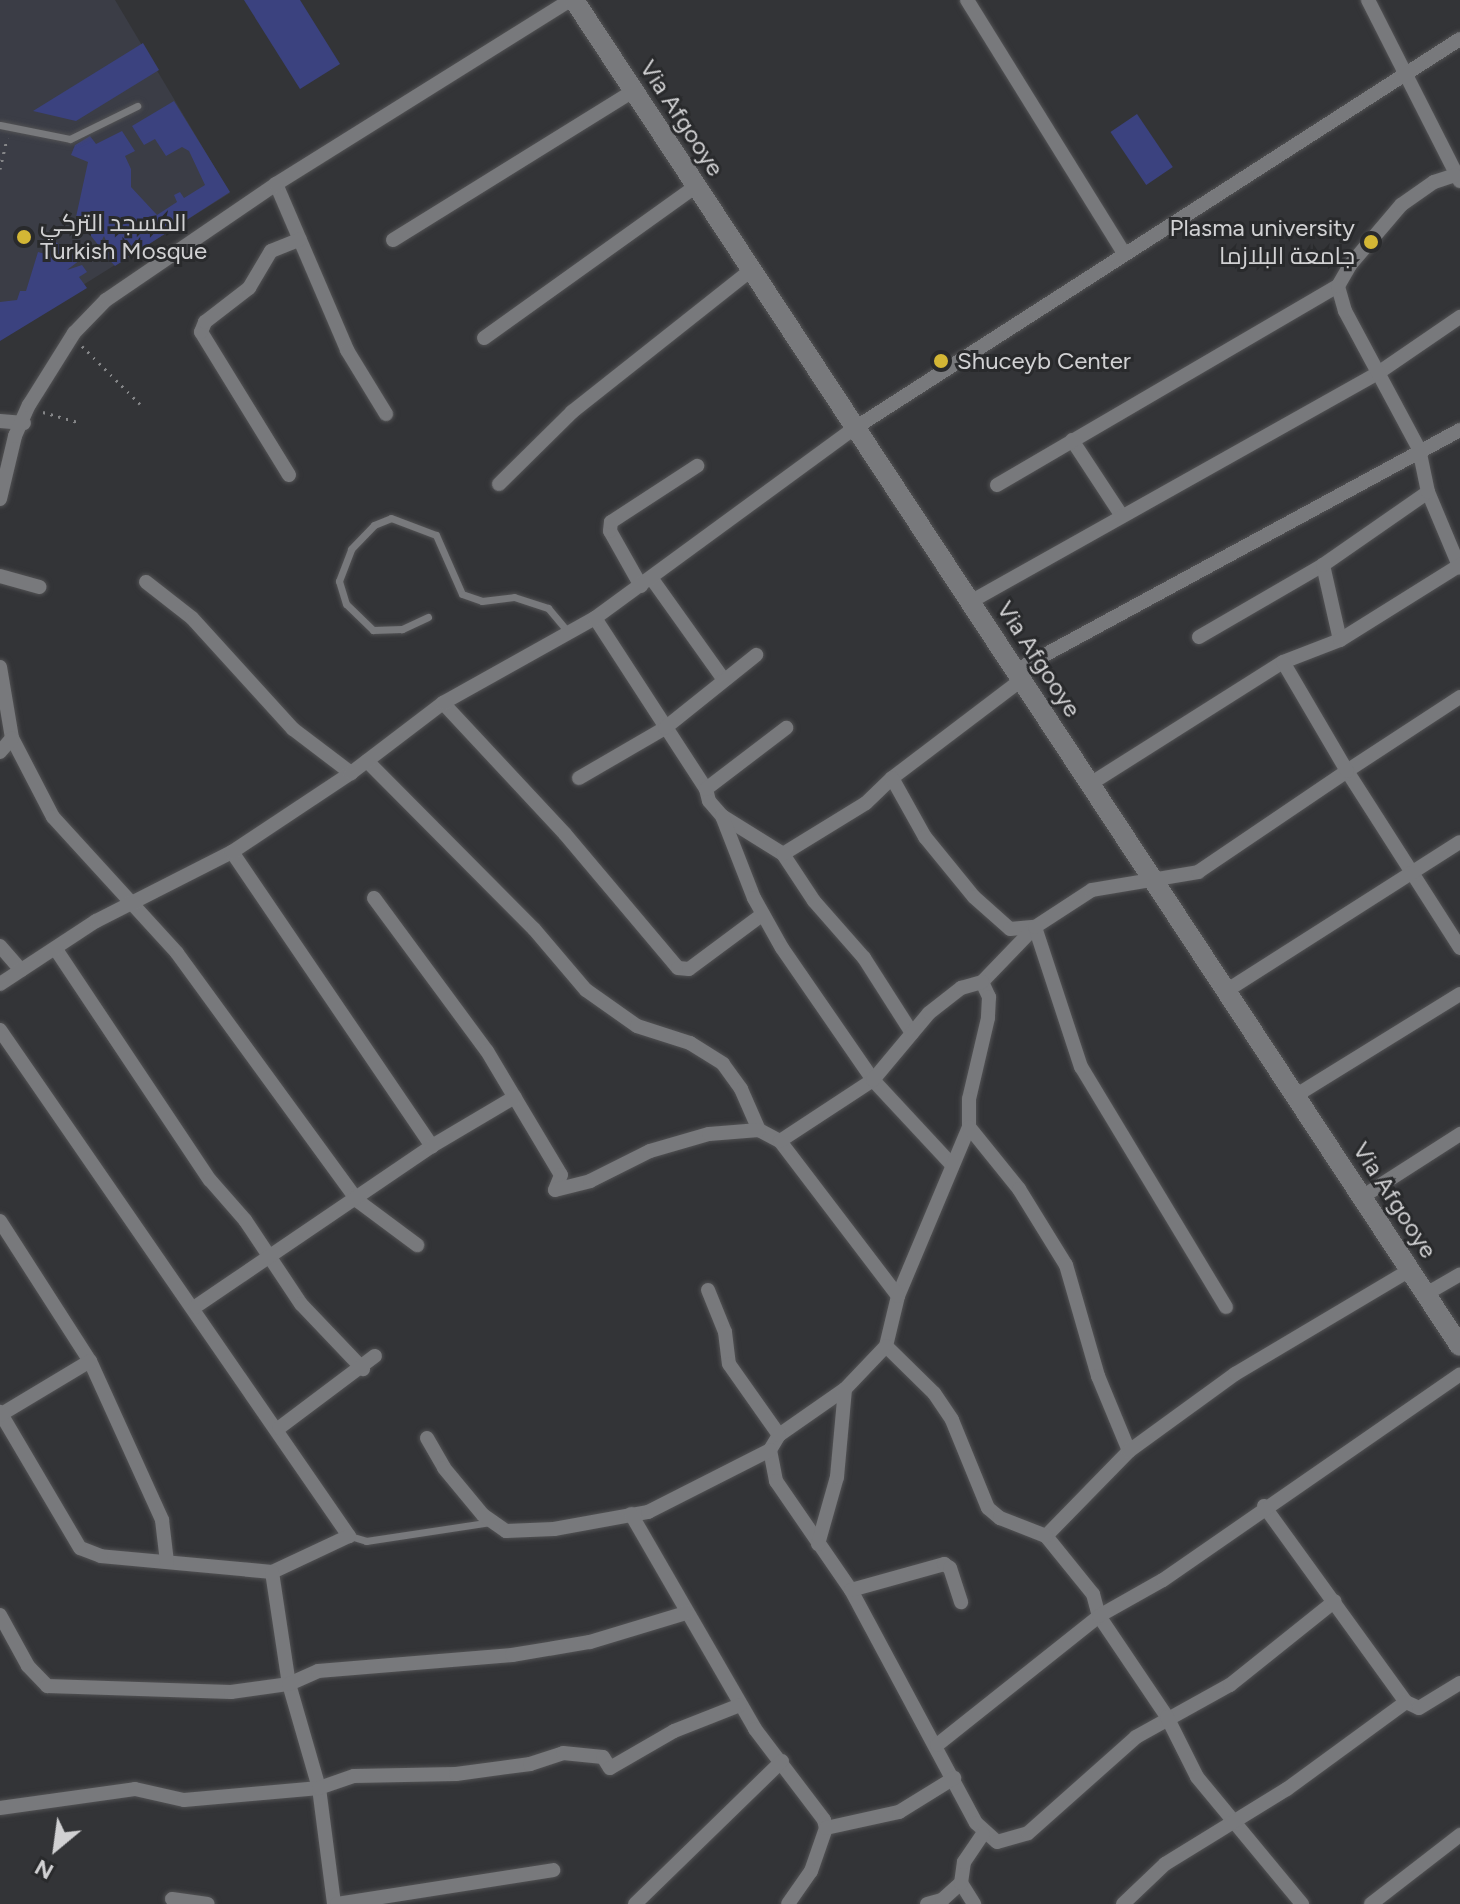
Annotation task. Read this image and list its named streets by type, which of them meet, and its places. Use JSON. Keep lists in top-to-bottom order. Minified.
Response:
{"streets":{"main road":["Via Afgooye"]},"places":["المسجد التركي Turkish Mosque","Plasma university جامعة البلازما","Shuceyb Center"],"north":"bottom left"}
